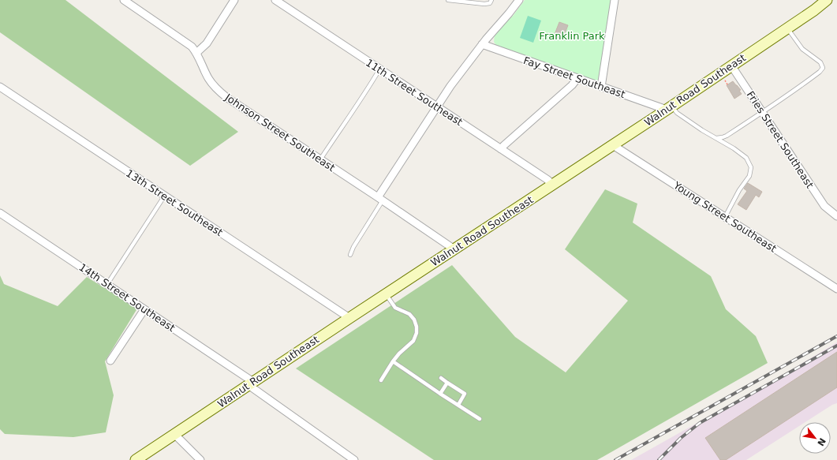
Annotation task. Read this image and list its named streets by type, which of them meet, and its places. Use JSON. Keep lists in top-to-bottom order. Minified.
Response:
{"streets":{"main road":["Walnut Road Southeast"],"street":["Fay Street Southeast","11th Street Southeast","Johnson Street Southeast","Fries Street Southeast","13th Street Southeast","Young Street Southeast","14th Street Southeast"]},"crossings":[["Fay Street Southeast","Walnut Road Southeast"],["Walnut Road Southeast","11th Street Southeast"],["Walnut Road Southeast","Johnson Street Southeast"],["Walnut Road Southeast","Fries Street Southeast"],["Walnut Road Southeast","13th Street Southeast"],["Walnut Road Southeast","Young Street Southeast"],["Walnut Road Southeast","14th Street Southeast"]],"parks":["Franklin Park"],"north":"bottom right"}
